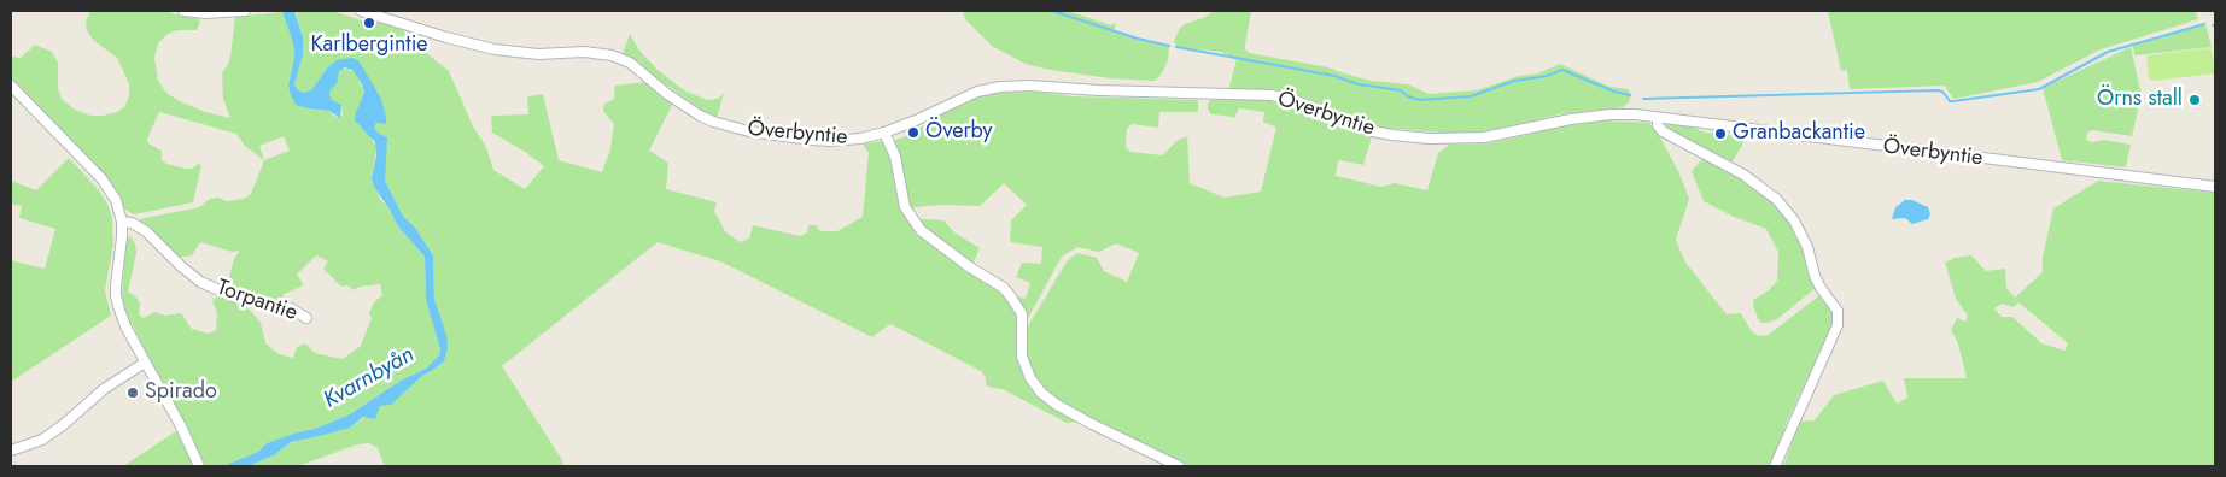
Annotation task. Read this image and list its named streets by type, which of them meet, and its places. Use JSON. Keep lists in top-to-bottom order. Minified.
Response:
{"streets":{"street":["Överbyntie","Torpantie"]},"water":["Kvarnbyån"],"places":["Karlbergintie","Örns stall","Överby","Granbackantie","Spirado"]}
